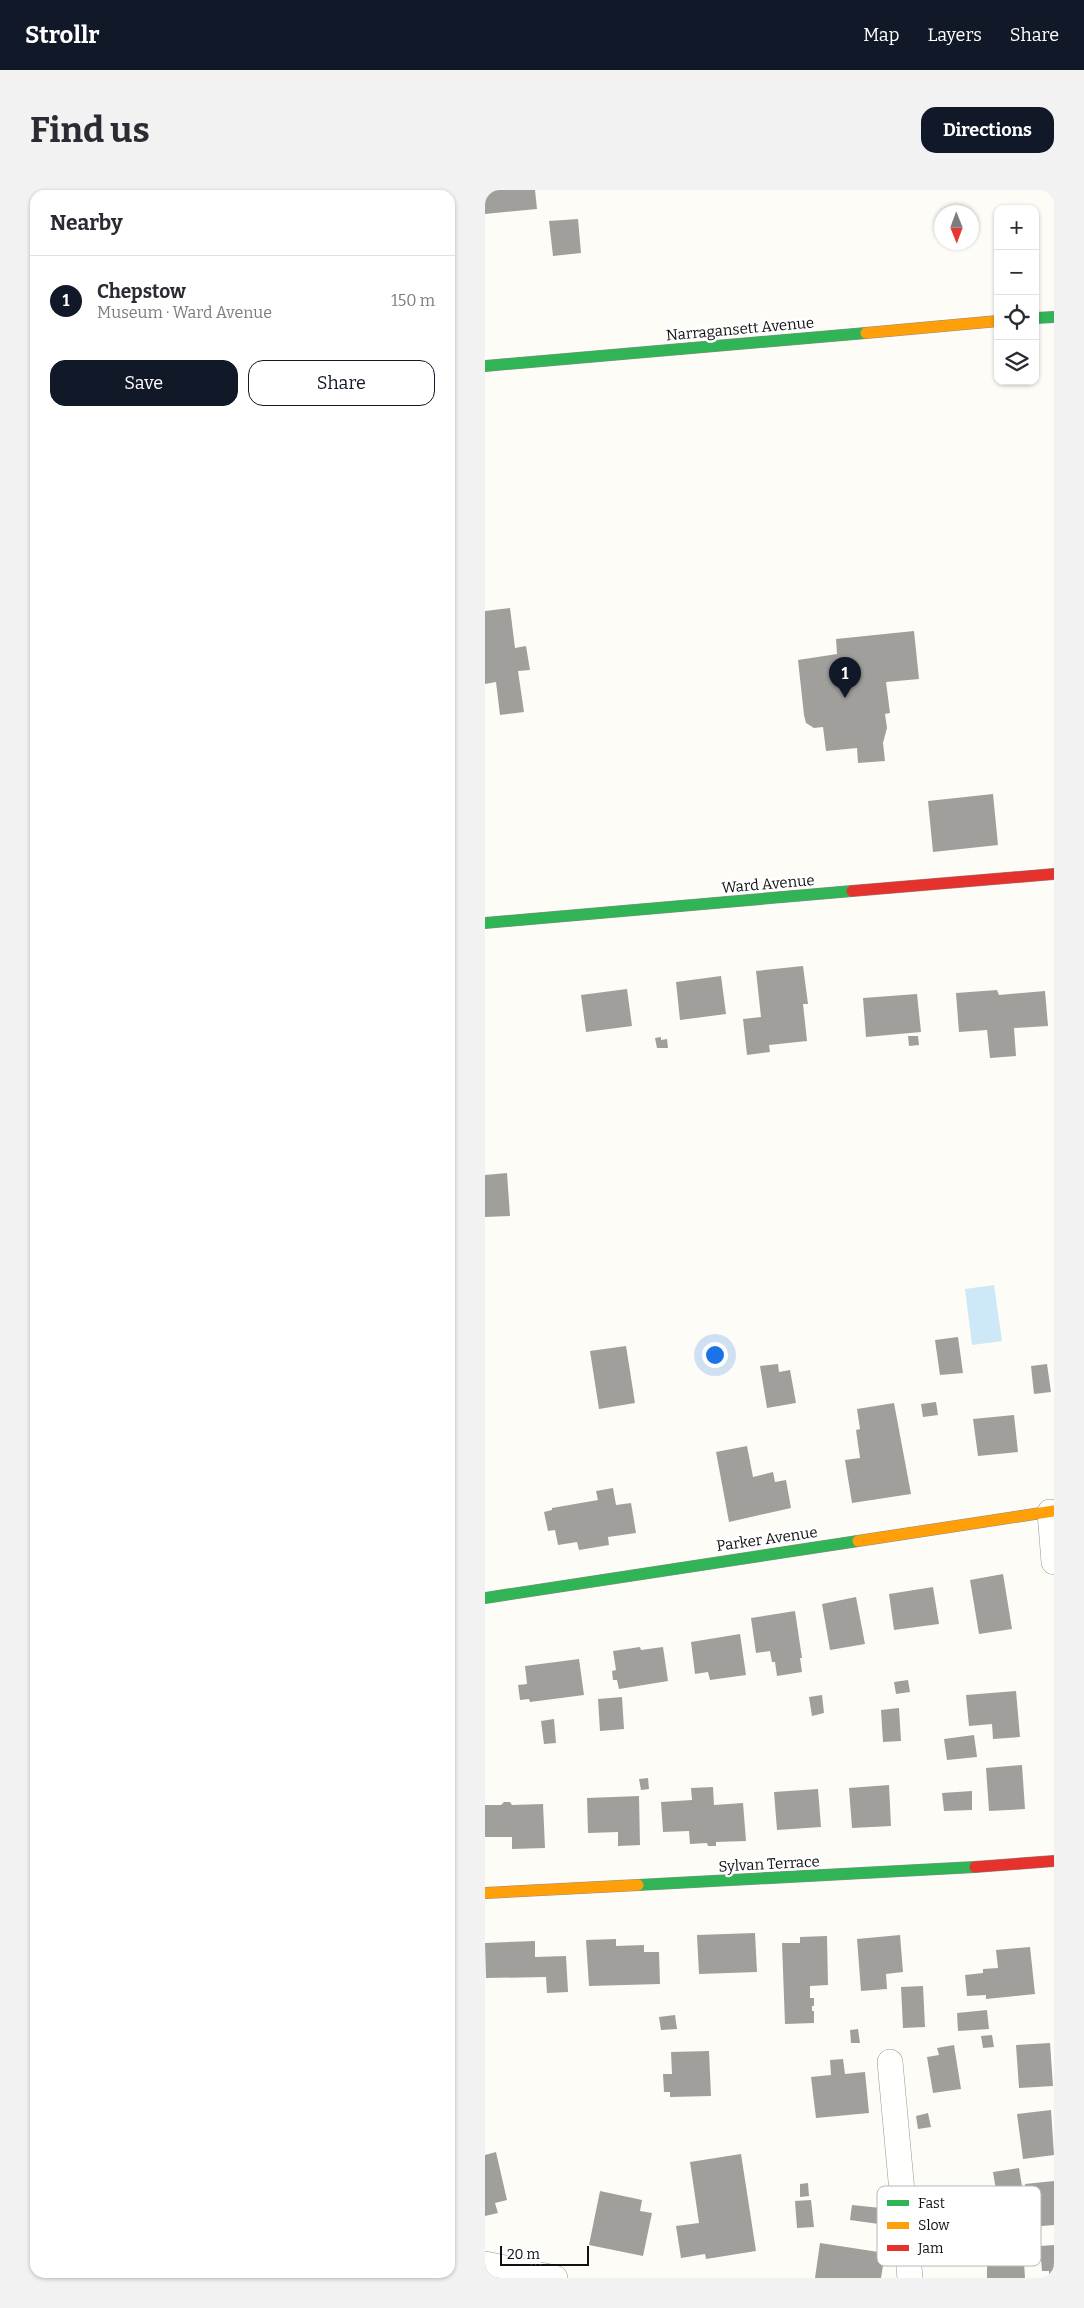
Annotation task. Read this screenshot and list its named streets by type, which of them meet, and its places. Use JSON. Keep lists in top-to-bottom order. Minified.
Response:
{"streets":{"street":["Narragansett Avenue","Ward Avenue","Parker Avenue","Sylvan Terrace"]},"legend":["Fast","Slow","Jam"],"scale_bar":"20 m","north":"bottom","page":{"header":"Strollr","nav":["Map","Layers","Share"],"buttons":["Directions",["Save","Share"]],"title":"Find us","heading":"Nearby","map_buttons":["+","−"],"list":[{"mark":"1","name":"Chepstow","note":"Museum · Ward Avenue","value":"150 m"}],"pins":"1","scale":"20 m"}}
